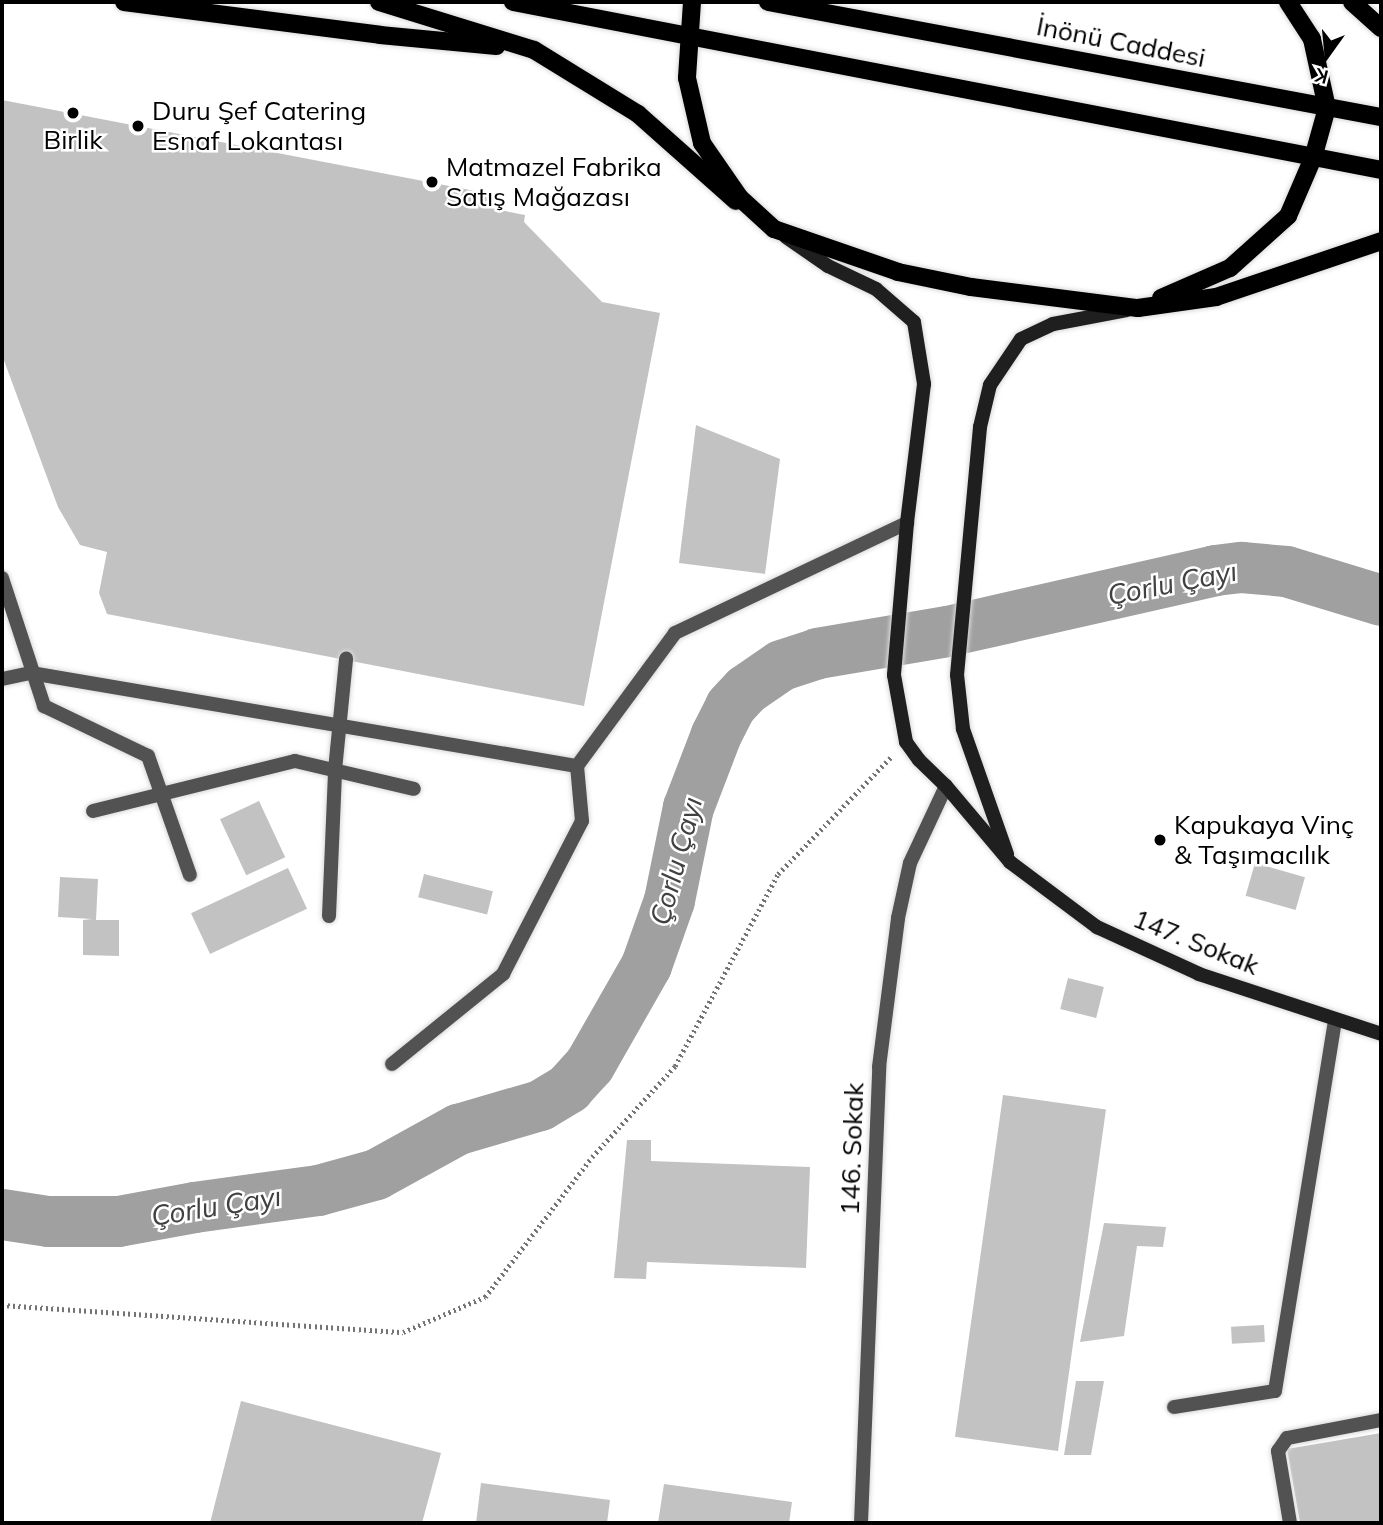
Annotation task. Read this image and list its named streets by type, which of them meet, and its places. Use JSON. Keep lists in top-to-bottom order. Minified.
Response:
{"streets":{"main road":["İnönü Caddesi"],"street":["147. Sokak","146. Sokak"]},"crossings":[["147. Sokak","146. Sokak"]],"water":["Çorlu Çayı"],"places":["Birlik","Duru Şef Catering Esnaf Lokantası","Matmazel Fabrika Satış Mağazası","Kapukaya Vinç & Taşımacılık"],"north":"bottom"}
